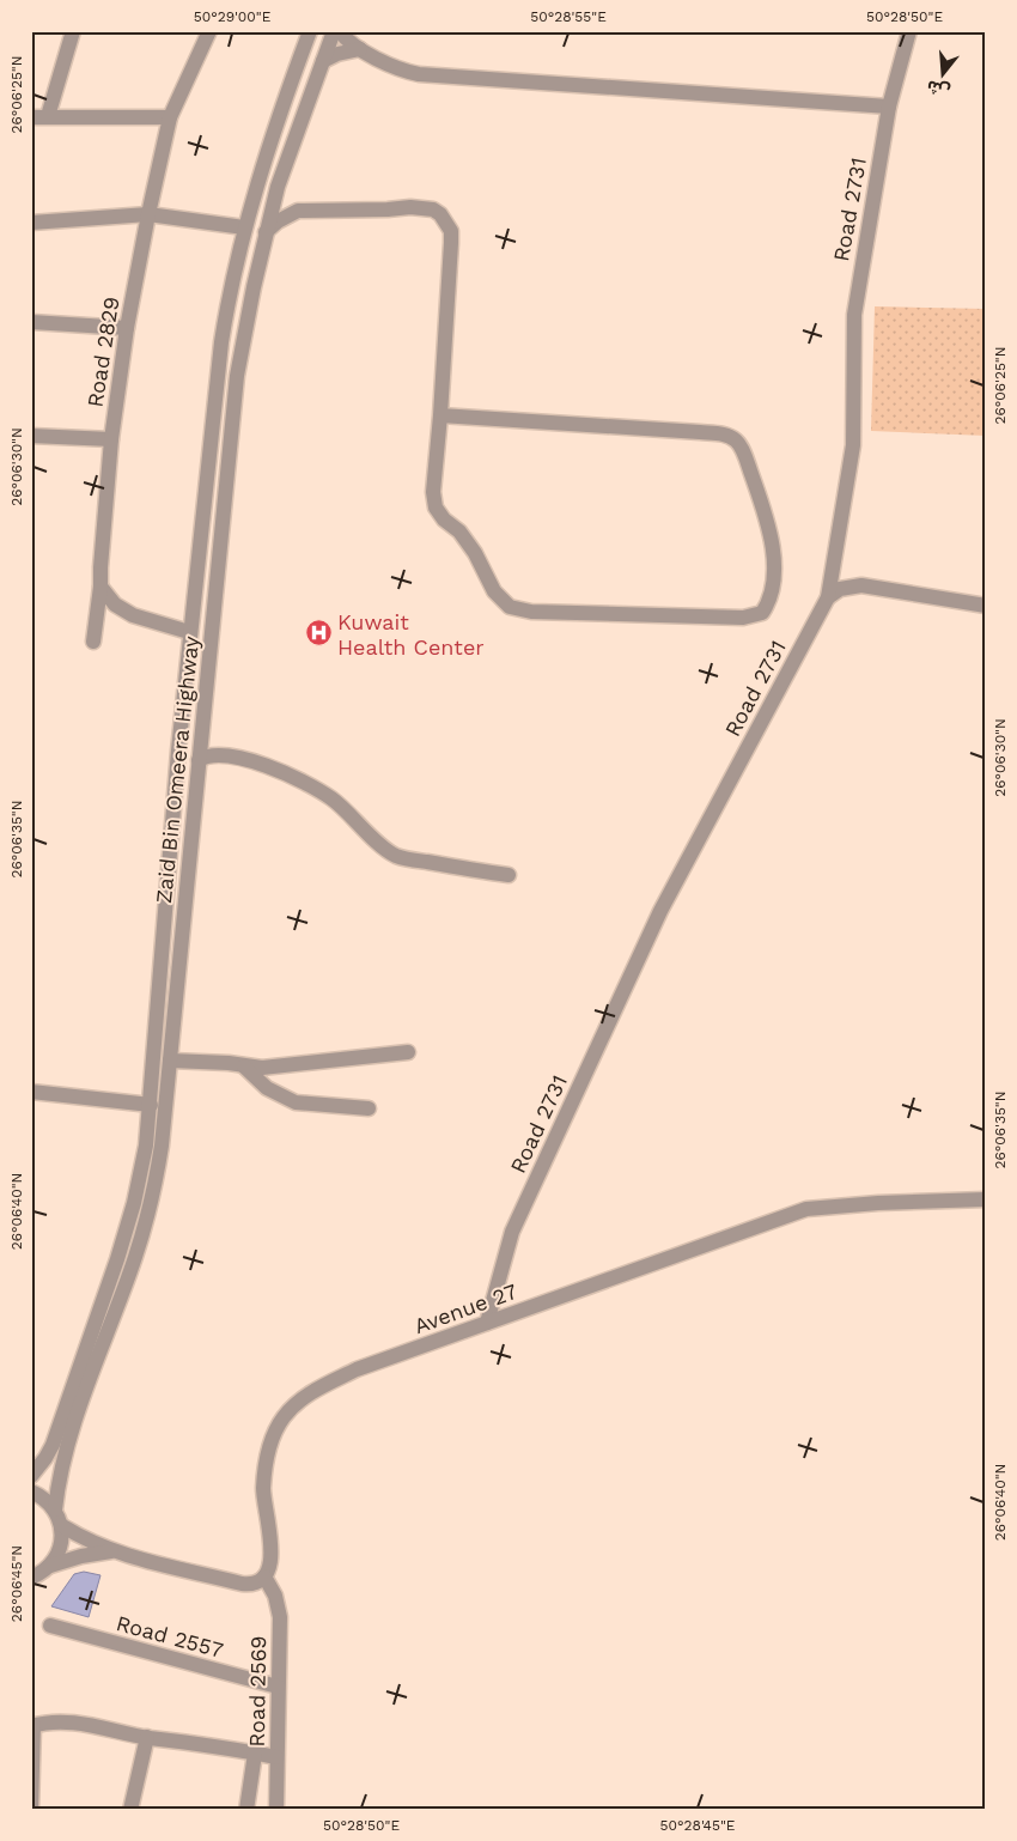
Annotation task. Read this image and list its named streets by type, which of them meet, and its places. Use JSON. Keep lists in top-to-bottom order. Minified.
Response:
{"streets":{"street":["Road 2731","Road 2829","Zaid Bin Omeera Highway","Avenue 27","Road 2557","Road 2569"]},"crossings":[["Road 2731","Avenue 27"],["Avenue 27","Road 2569"],["Road 2557","Road 2569"]],"places":{"hospital":["Kuwait Health Center"]},"north":"bottom","coordinates":["50°29'00\"E","50°28'55\"E","50°28'50\"E","26°06'25\"N","26°06'30\"N","26°06'35\"N","26°06'40\"N","26°06'45\"N","50°28'45\"E"]}
